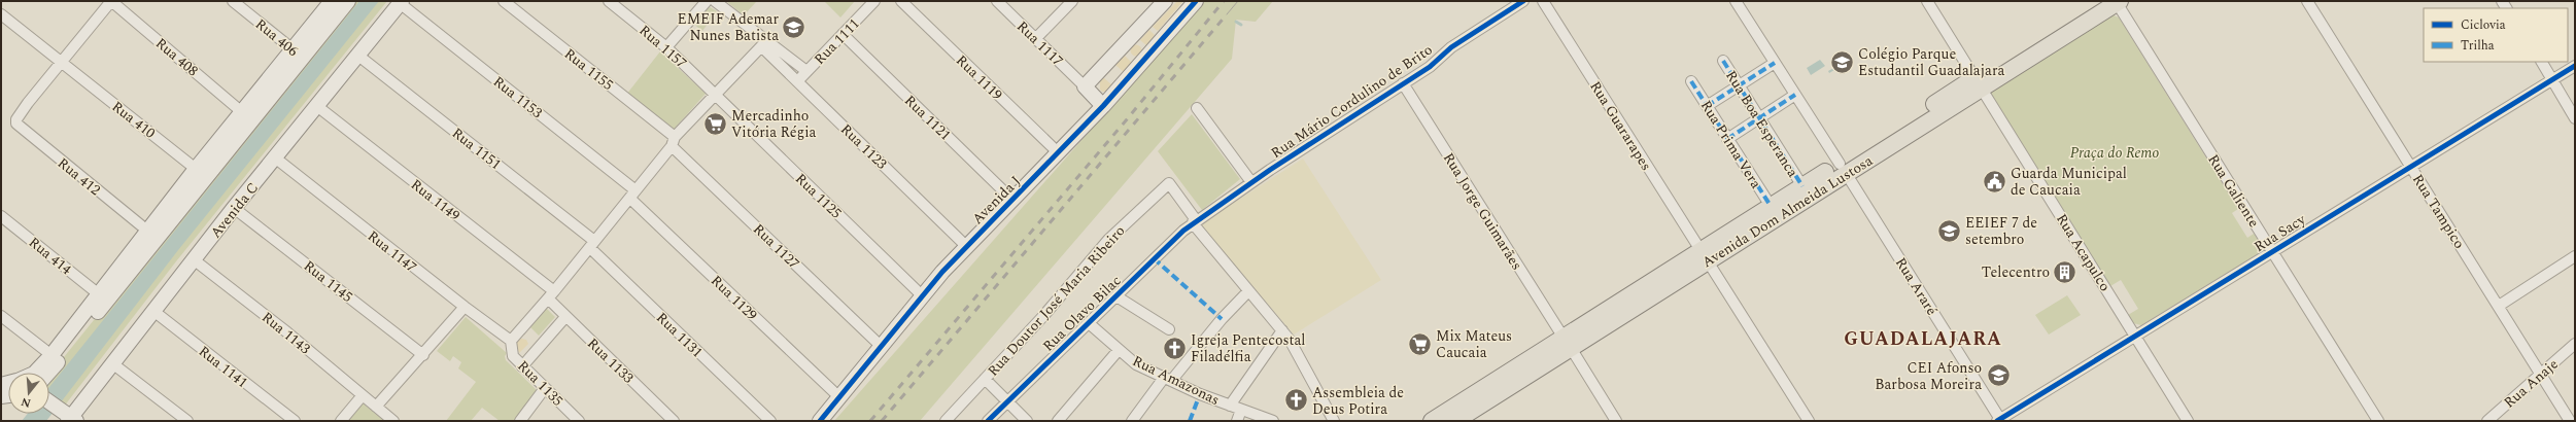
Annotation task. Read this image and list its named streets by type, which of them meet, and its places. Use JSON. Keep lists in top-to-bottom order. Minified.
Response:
{"streets":{"main road":["Avenida Dom Almeida Lustosa"],"street":["Rua 406","Rua 1111","Rua 1117","Rua 1157","Rua 408","Rua 1155","Rua 1119","Rua 1153","Rua Mário Cordulino de Brito","Rua 1121","Rua 410","Rua Boa Esperanca","Rua Guararapes","Rua Prima Vera","Rua 1123","Rua 1151","Rua 412","Rua Galiente","Rua 1125","Rua 1149","Avenida J","Avenida C","Rua Jorge Guimarães","Rua Tampico","Rua Sacy","Rua 1127","Rua 1147","Rua Acapulco","Rua 414","Rua 1145","Rua Araré","Rua 1129","Rua Doutor José Maria Ribeiro","Rua Olavo Bilac","Rua 1143","Rua 1131","Rua 1133","Rua 1141","Rua Amazonas","Rua 1135","Rua Anaje"]},"crossings":[["Rua 1111","Rua 1121"],["Rua 1111","Rua 1123"],["Rua 1157","Rua 1125"],["Rua 1155","Rua 1127"],["Rua 1119","Avenida J"],["Rua 1153","Avenida C"],["Rua 1153","Rua 1129"],["Rua Mário Cordulino de Brito","Rua Jorge Guimarães"],["Rua Mário Cordulino de Brito","Rua Doutor José Maria Ribeiro"],["Rua Mário Cordulino de Brito","Rua Olavo Bilac"],["Rua 1121","Avenida J"],["Rua 410","Rua 412"],["Rua Boa Esperanca","Avenida Dom Almeida Lustosa"],["Rua Guararapes","Avenida Dom Almeida Lustosa"],["Rua Prima Vera","Avenida Dom Almeida Lustosa"],["Rua 1123","Avenida J"],["Rua 1151","Avenida C"],["Rua 1151","Rua 1131"],["Rua Galiente","Avenida Dom Almeida Lustosa"],["Rua Galiente","Rua Sacy"],["Rua 1125","Avenida J"],["Rua 1149","Avenida C"],["Rua 1149","Rua 1133"],["Avenida J","Rua 1127"],["Avenida J","Rua 1129"],["Avenida C","Rua 1147"],["Avenida C","Rua 1145"],["Avenida C","Rua 1143"],["Avenida C","Rua 1141"],["Rua Jorge Guimarães","Avenida Dom Almeida Lustosa"],["Avenida Dom Almeida Lustosa","Rua Acapulco"],["Avenida Dom Almeida Lustosa","Rua Araré"],["Rua Tampico","Rua Sacy"],["Rua Tampico","Rua Anaje"],["Rua Sacy","Rua Acapulco"],["Rua Sacy","Rua Araré"],["Rua 1147","Rua 1135"],["Rua Doutor José Maria Ribeiro","Rua Olavo Bilac"],["Rua Olavo Bilac","Rua Amazonas"]],"districts":["GUADALAJARA"],"parks":["Praça do Remo"],"places":{"school or university":["EMEIF Ademar Nunes Batista","Colégio Parque Estudantil Guadalajara","EEIEF 7 de setembro","CEI Afonso Barbosa Moreira"],"supermarket":["Mercadinho Vitória Régia","Mix Mateus Caucaia"],"public building":["Guarda Municipal de Caucaia"],"building":["Telecentro"],"church":["Igreja Pentecostal Filadélfia","Assembleia de Deus Potira"]},"legend":["Ciclovia","Trilha"],"north":"bottom"}
